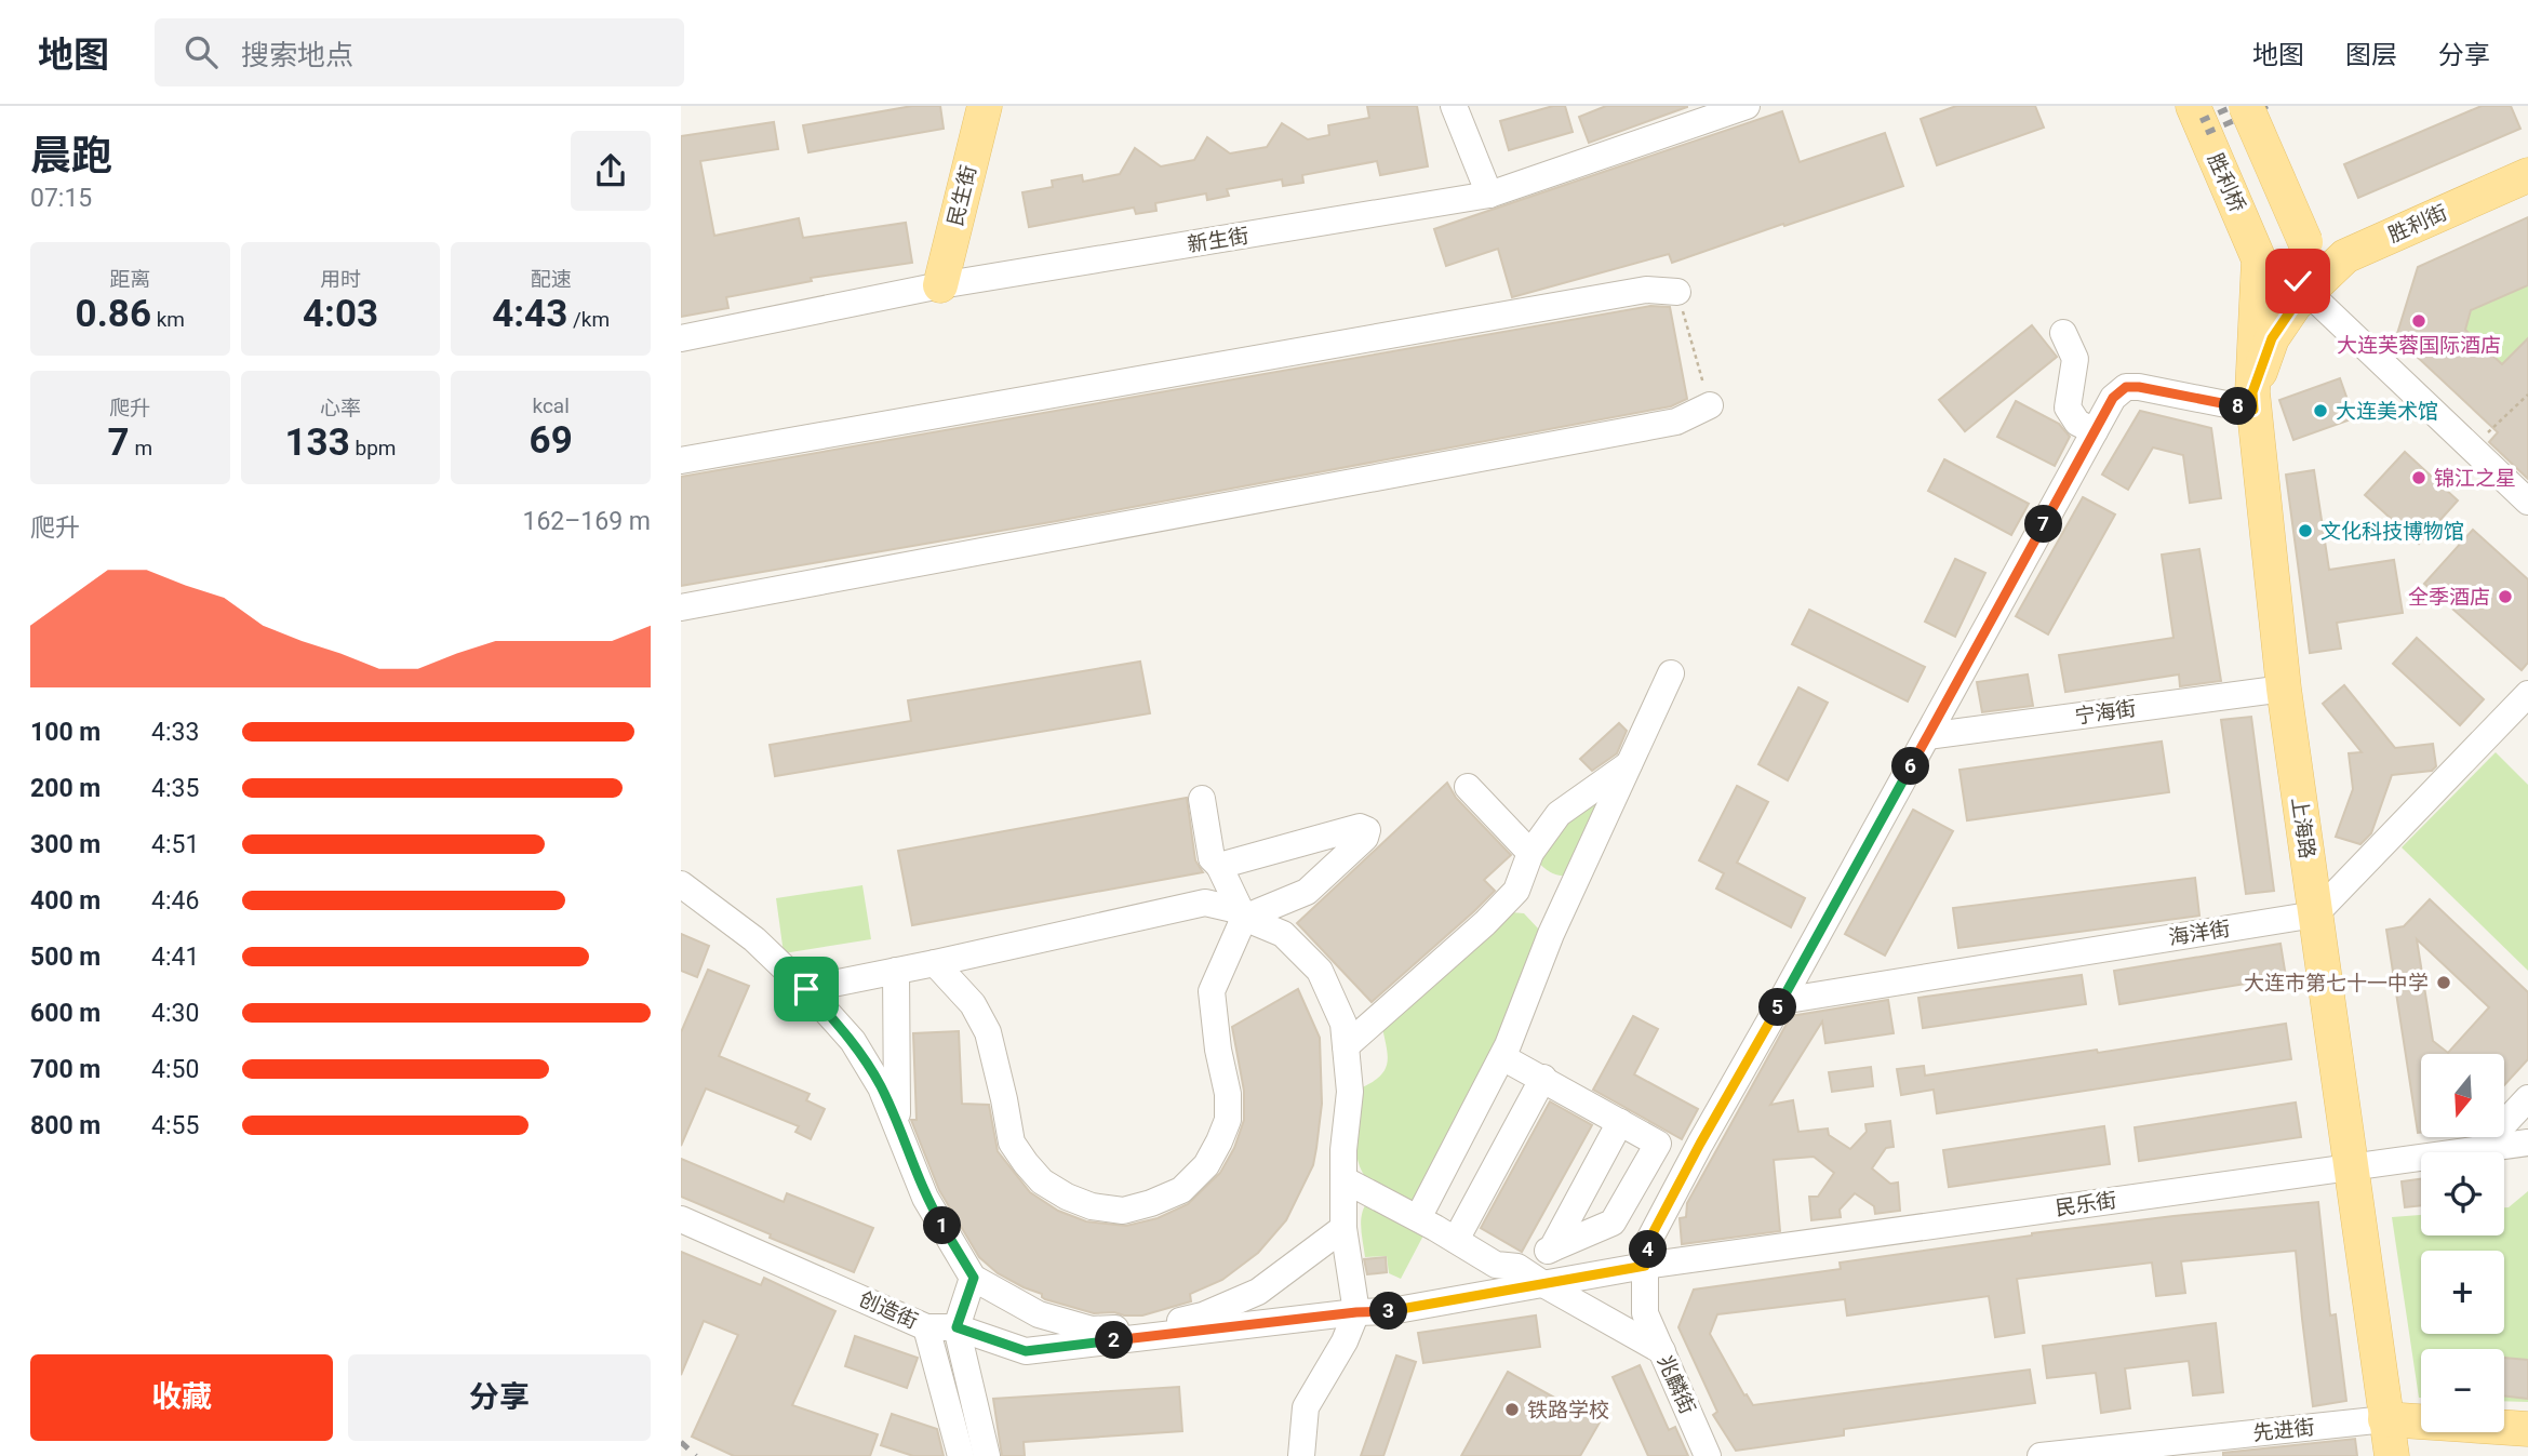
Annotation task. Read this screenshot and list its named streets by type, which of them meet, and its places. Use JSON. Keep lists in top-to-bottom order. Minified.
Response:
{"streets":{"main road":["胜利桥","民生街","胜利街","上海路","先进街"],"street":["新生街","宁海街","海洋街","民乐街","创造街","兆麟街"]},"crossings":[["胜利桥","上海路"],["民生街","新生街"],["宁海街","上海路"],["上海路","海洋街"],["上海路","民乐街"],["上海路","先进街"],["民乐街","创造街"],["民乐街","兆麟街"],["创造街","兆麟街"]],"places":["大连芙蓉国际酒店","大连美术馆","锦江之星","文化科技博物馆","全季酒店","大连市第七十一中学","铁路学校"],"north":"bottom","page":{"header":"地图","search":"搜索地点","nav":["地图","图层","分享"],"heading":["晨跑","07:15"],"stats":[["距离","0.86 km"],["用时","4:03"],["配速","4:43 /km"],["爬升","7 m"],["心率","133 bpm"],["kcal","69"]],"pins":["8","7","6","5","1","4","3","2"],"chart":["爬升","162–169 m"],"list":[{"name":"100 m","note":"4:33"},{"name":"200 m","note":"4:35"},{"name":"300 m","note":"4:51"},{"name":"400 m","note":"4:46"},{"name":"500 m","note":"4:41"},{"name":"600 m","note":"4:30"},{"name":"700 m","note":"4:50"},{"name":"800 m","note":"4:55"}],"map_buttons":["+","−"],"buttons":["收藏","分享"]}}
